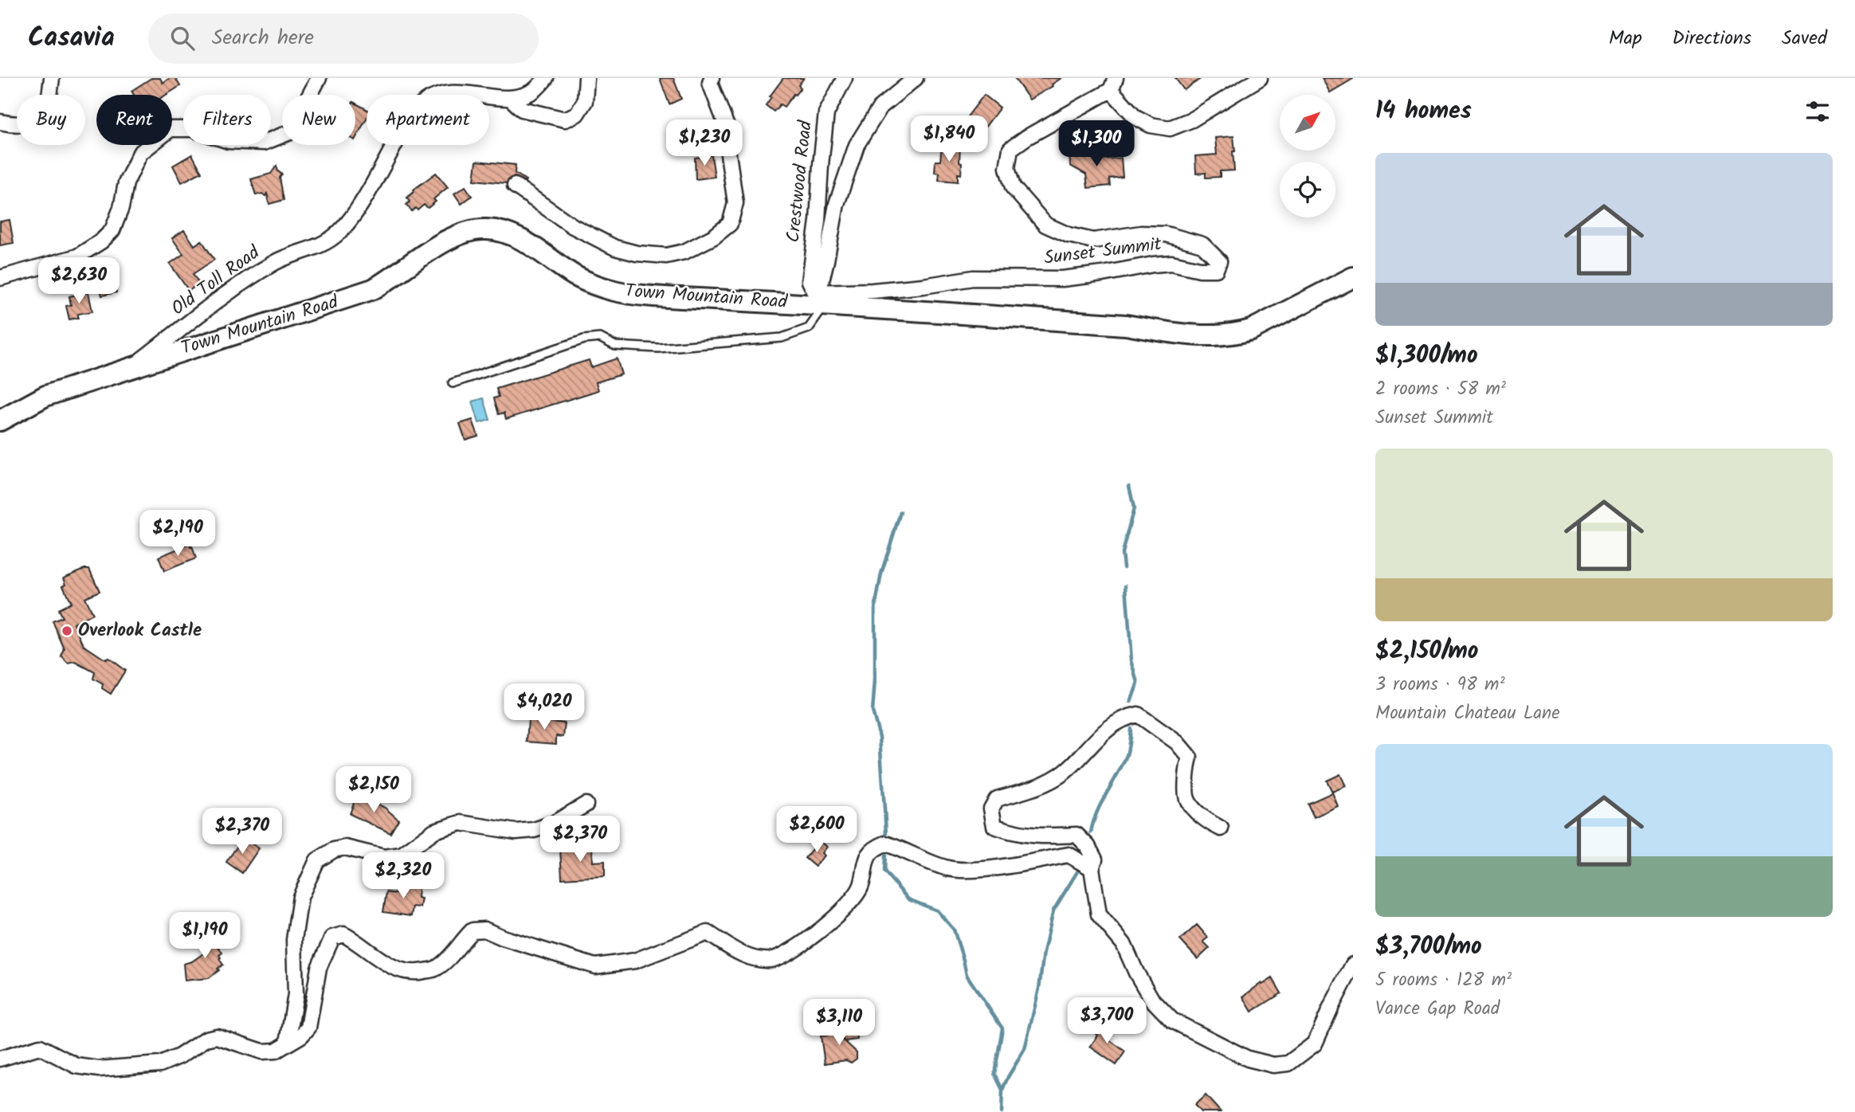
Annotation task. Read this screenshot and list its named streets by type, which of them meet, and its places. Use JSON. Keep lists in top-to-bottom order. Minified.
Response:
{"streets":{"main road":["Town Mountain Road"],"street":["Crestwood Road","Sunset Summit","Old Toll Road"]},"crossings":[["Crestwood Road","Sunset Summit"],["Crestwood Road","Town Mountain Road"],["Sunset Summit","Town Mountain Road"],["Old Toll Road","Town Mountain Road"]],"places":["Overlook Castle"],"north":"top right","page":{"header":"Casavia","search":"Search here","nav":["Map","Directions","Saved"],"heading":"14 homes","chip":["Buy","Rent","Filters","New","Apartment"],"price":["$1,840","$1,230","$1,300","$2,630","$2,190","$4,020","$2,150","$2,600","$2,370","$2,370","$2,320","$1,190","$3,700","$3,110"],"list":[{"name":"$1,300/mo","note":"2 rooms · 58 m² · Sunset Summit"},{"name":"$2,150/mo","note":"3 rooms · 98 m² · Mountain Chateau Lane"},{"name":"$3,700/mo","note":"5 rooms · 128 m² · Vance Gap Road"}]}}
